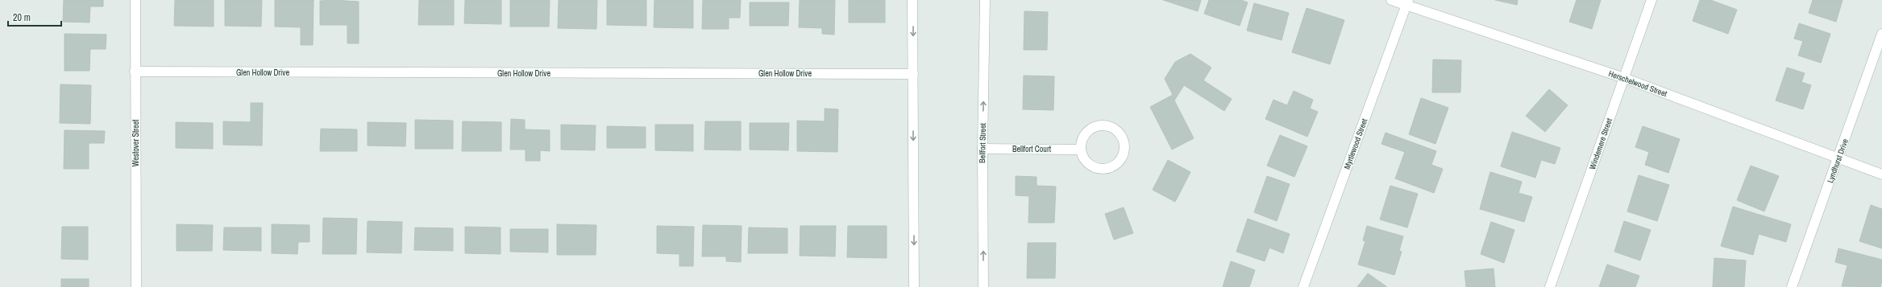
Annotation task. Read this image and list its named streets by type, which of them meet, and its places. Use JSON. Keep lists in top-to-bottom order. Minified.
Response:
{"streets":{"street":["Glen Hollow Drive","Herschelwood Street","Westover Street","Bellfort Street","Myrtlewood Street","Windemere Street","Bellfort Court","Lyndhurst Drive"]},"crossings":[["Glen Hollow Drive","Westover Street"],["Herschelwood Street","Myrtlewood Street"],["Herschelwood Street","Windemere Street"],["Herschelwood Street","Lyndhurst Drive"],["Bellfort Street","Bellfort Court"]],"scale_bar":"20 m"}
